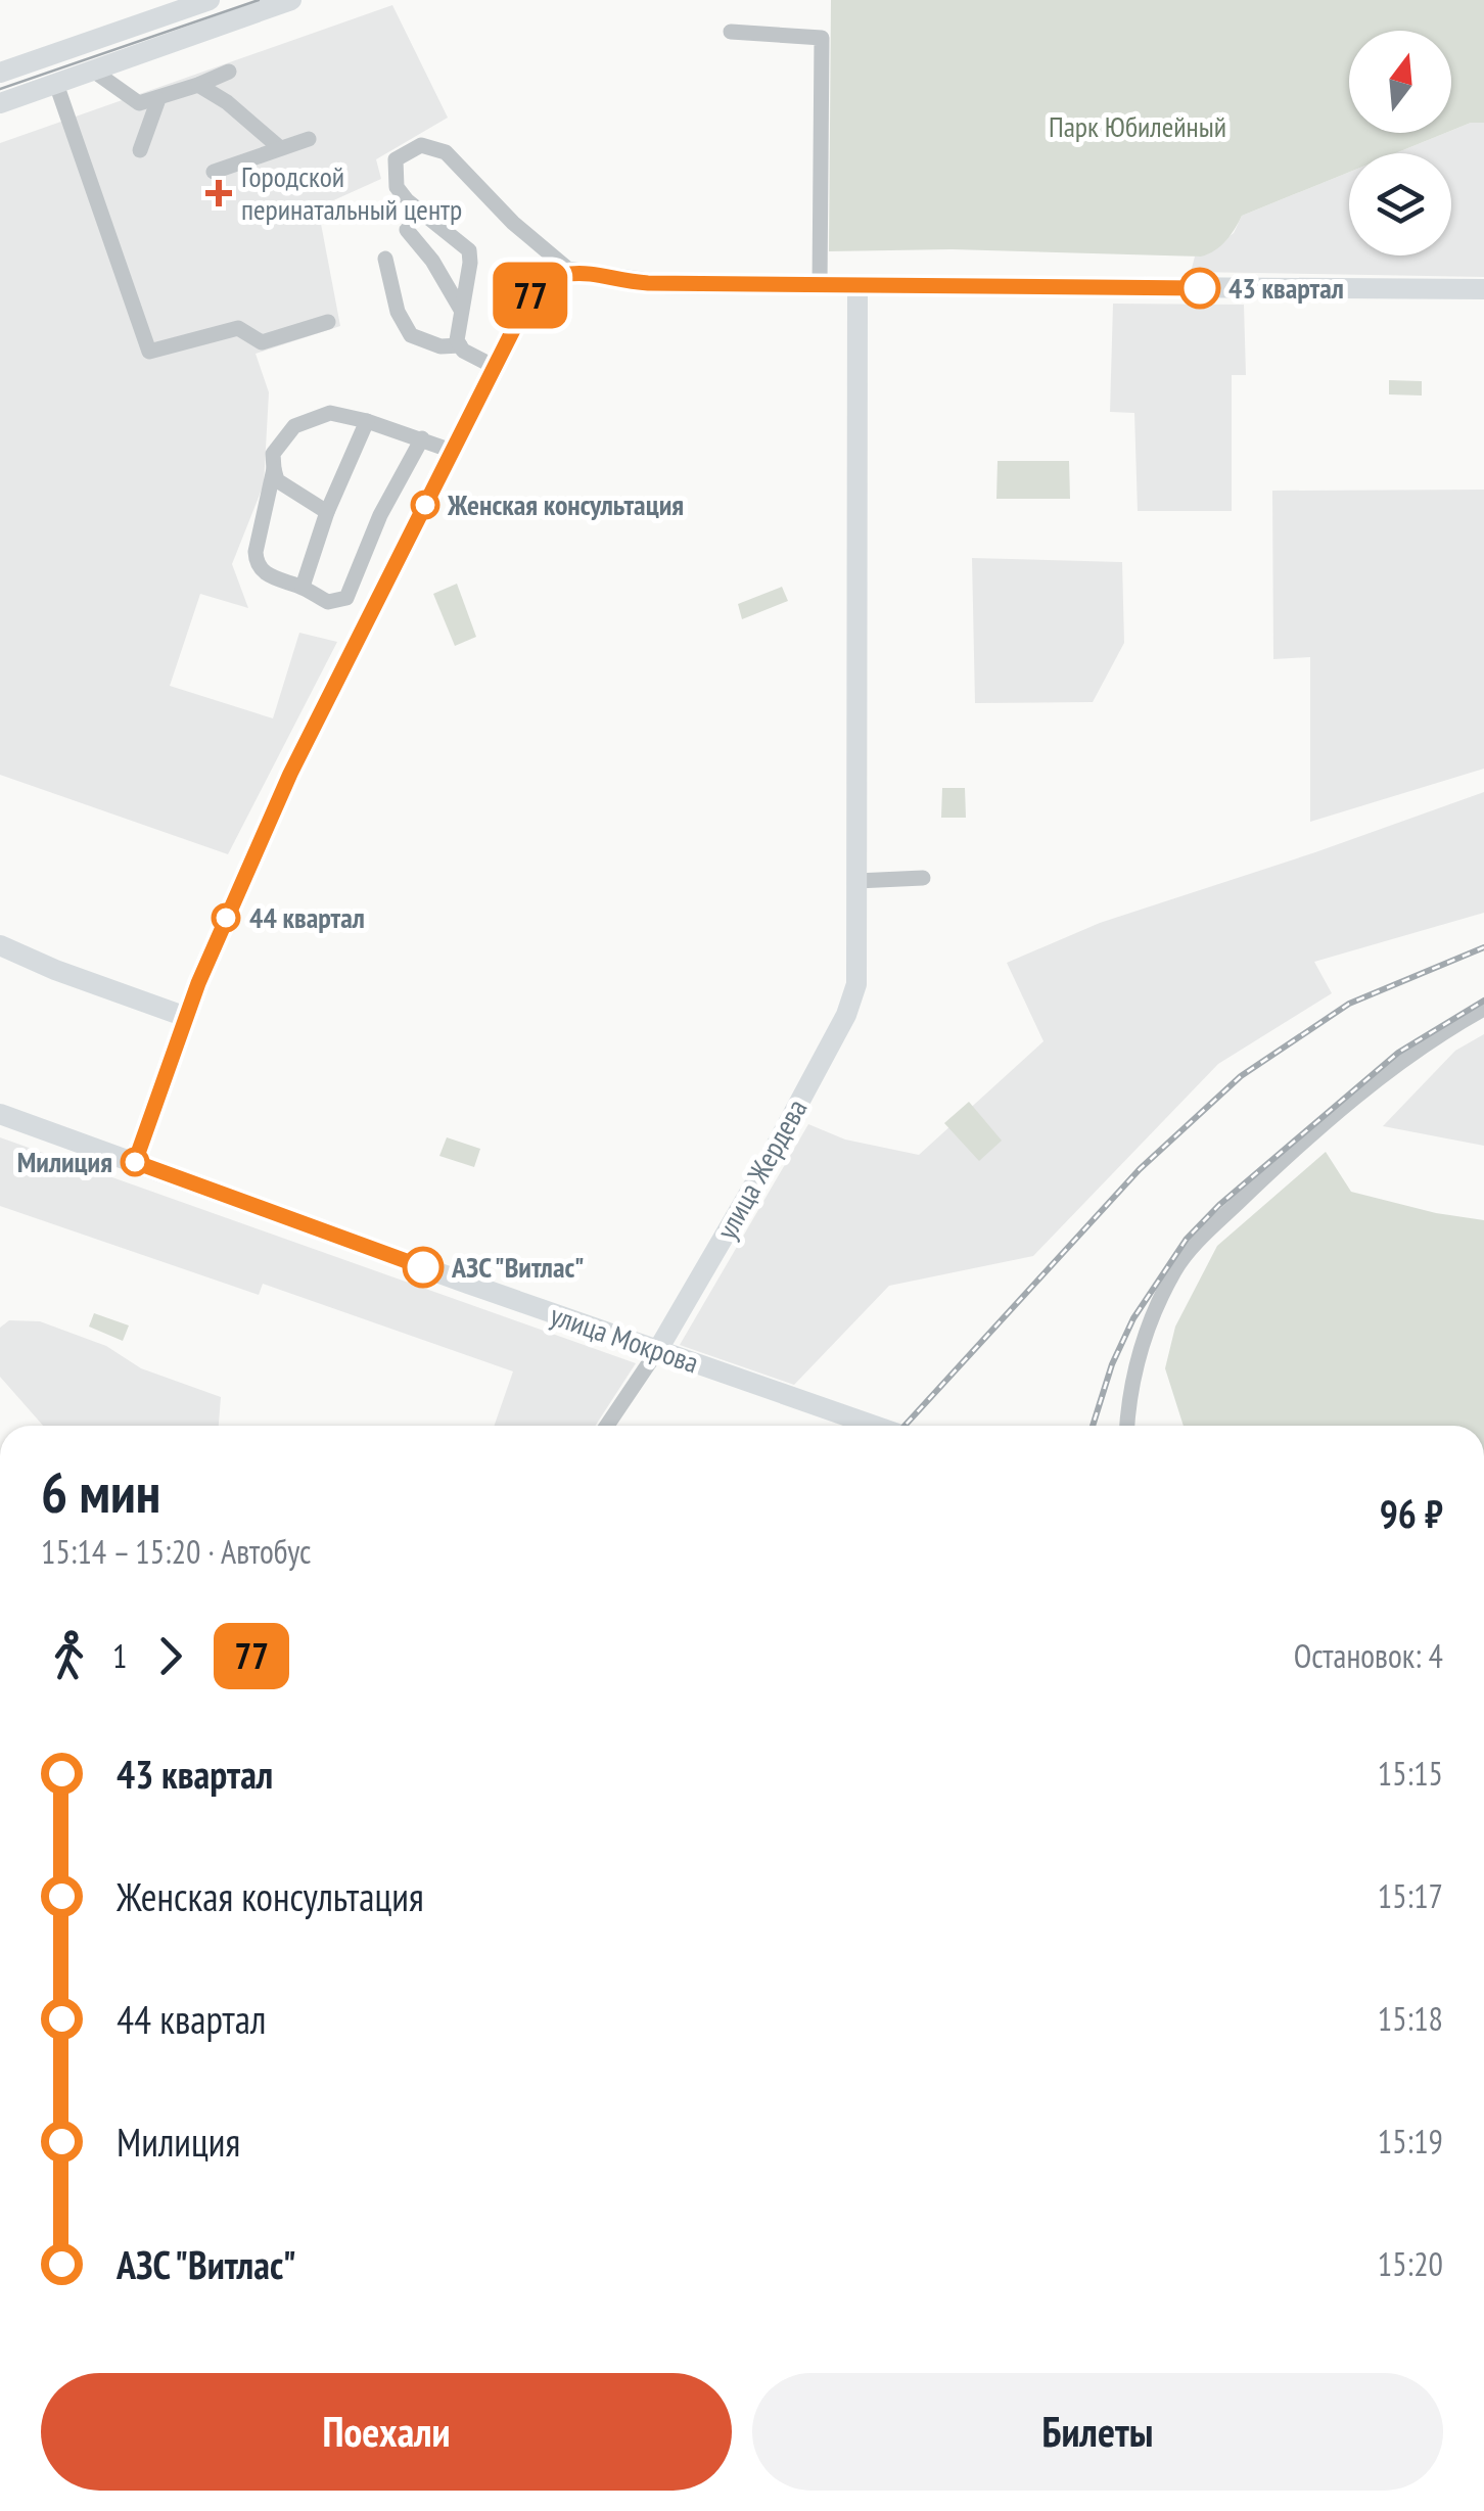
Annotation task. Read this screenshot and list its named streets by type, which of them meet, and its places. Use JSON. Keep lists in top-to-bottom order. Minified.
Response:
{"streets":{"main road":["улица Жердева","улица Мокрова"]},"crossings":[["улица Жердева","улица Мокрова"]],"parks":["Парк Юбилейный"],"places":{"health":["Городской перинатальный центр"],"other":["43 квартал","Женская консультация","44 квартал","Милиция","АЗС \"Витлас\""]},"lines":["bus line 77"],"north":"top","page":{"on_map":"77","heading":["6 мин","15:14 – 15:20 · Автобус","96 ₽"],"legs":["1","77","Остановок: 4"],"list":[{"name":"43 квартал","value":"15:15"},{"name":"Женская консультация","value":"15:17"},{"name":"44 квартал","value":"15:18"},{"name":"Милиция","value":"15:19"},{"name":"АЗС \"Витлас\"","value":"15:20"}],"buttons":["Поехали","Билеты"]}}
